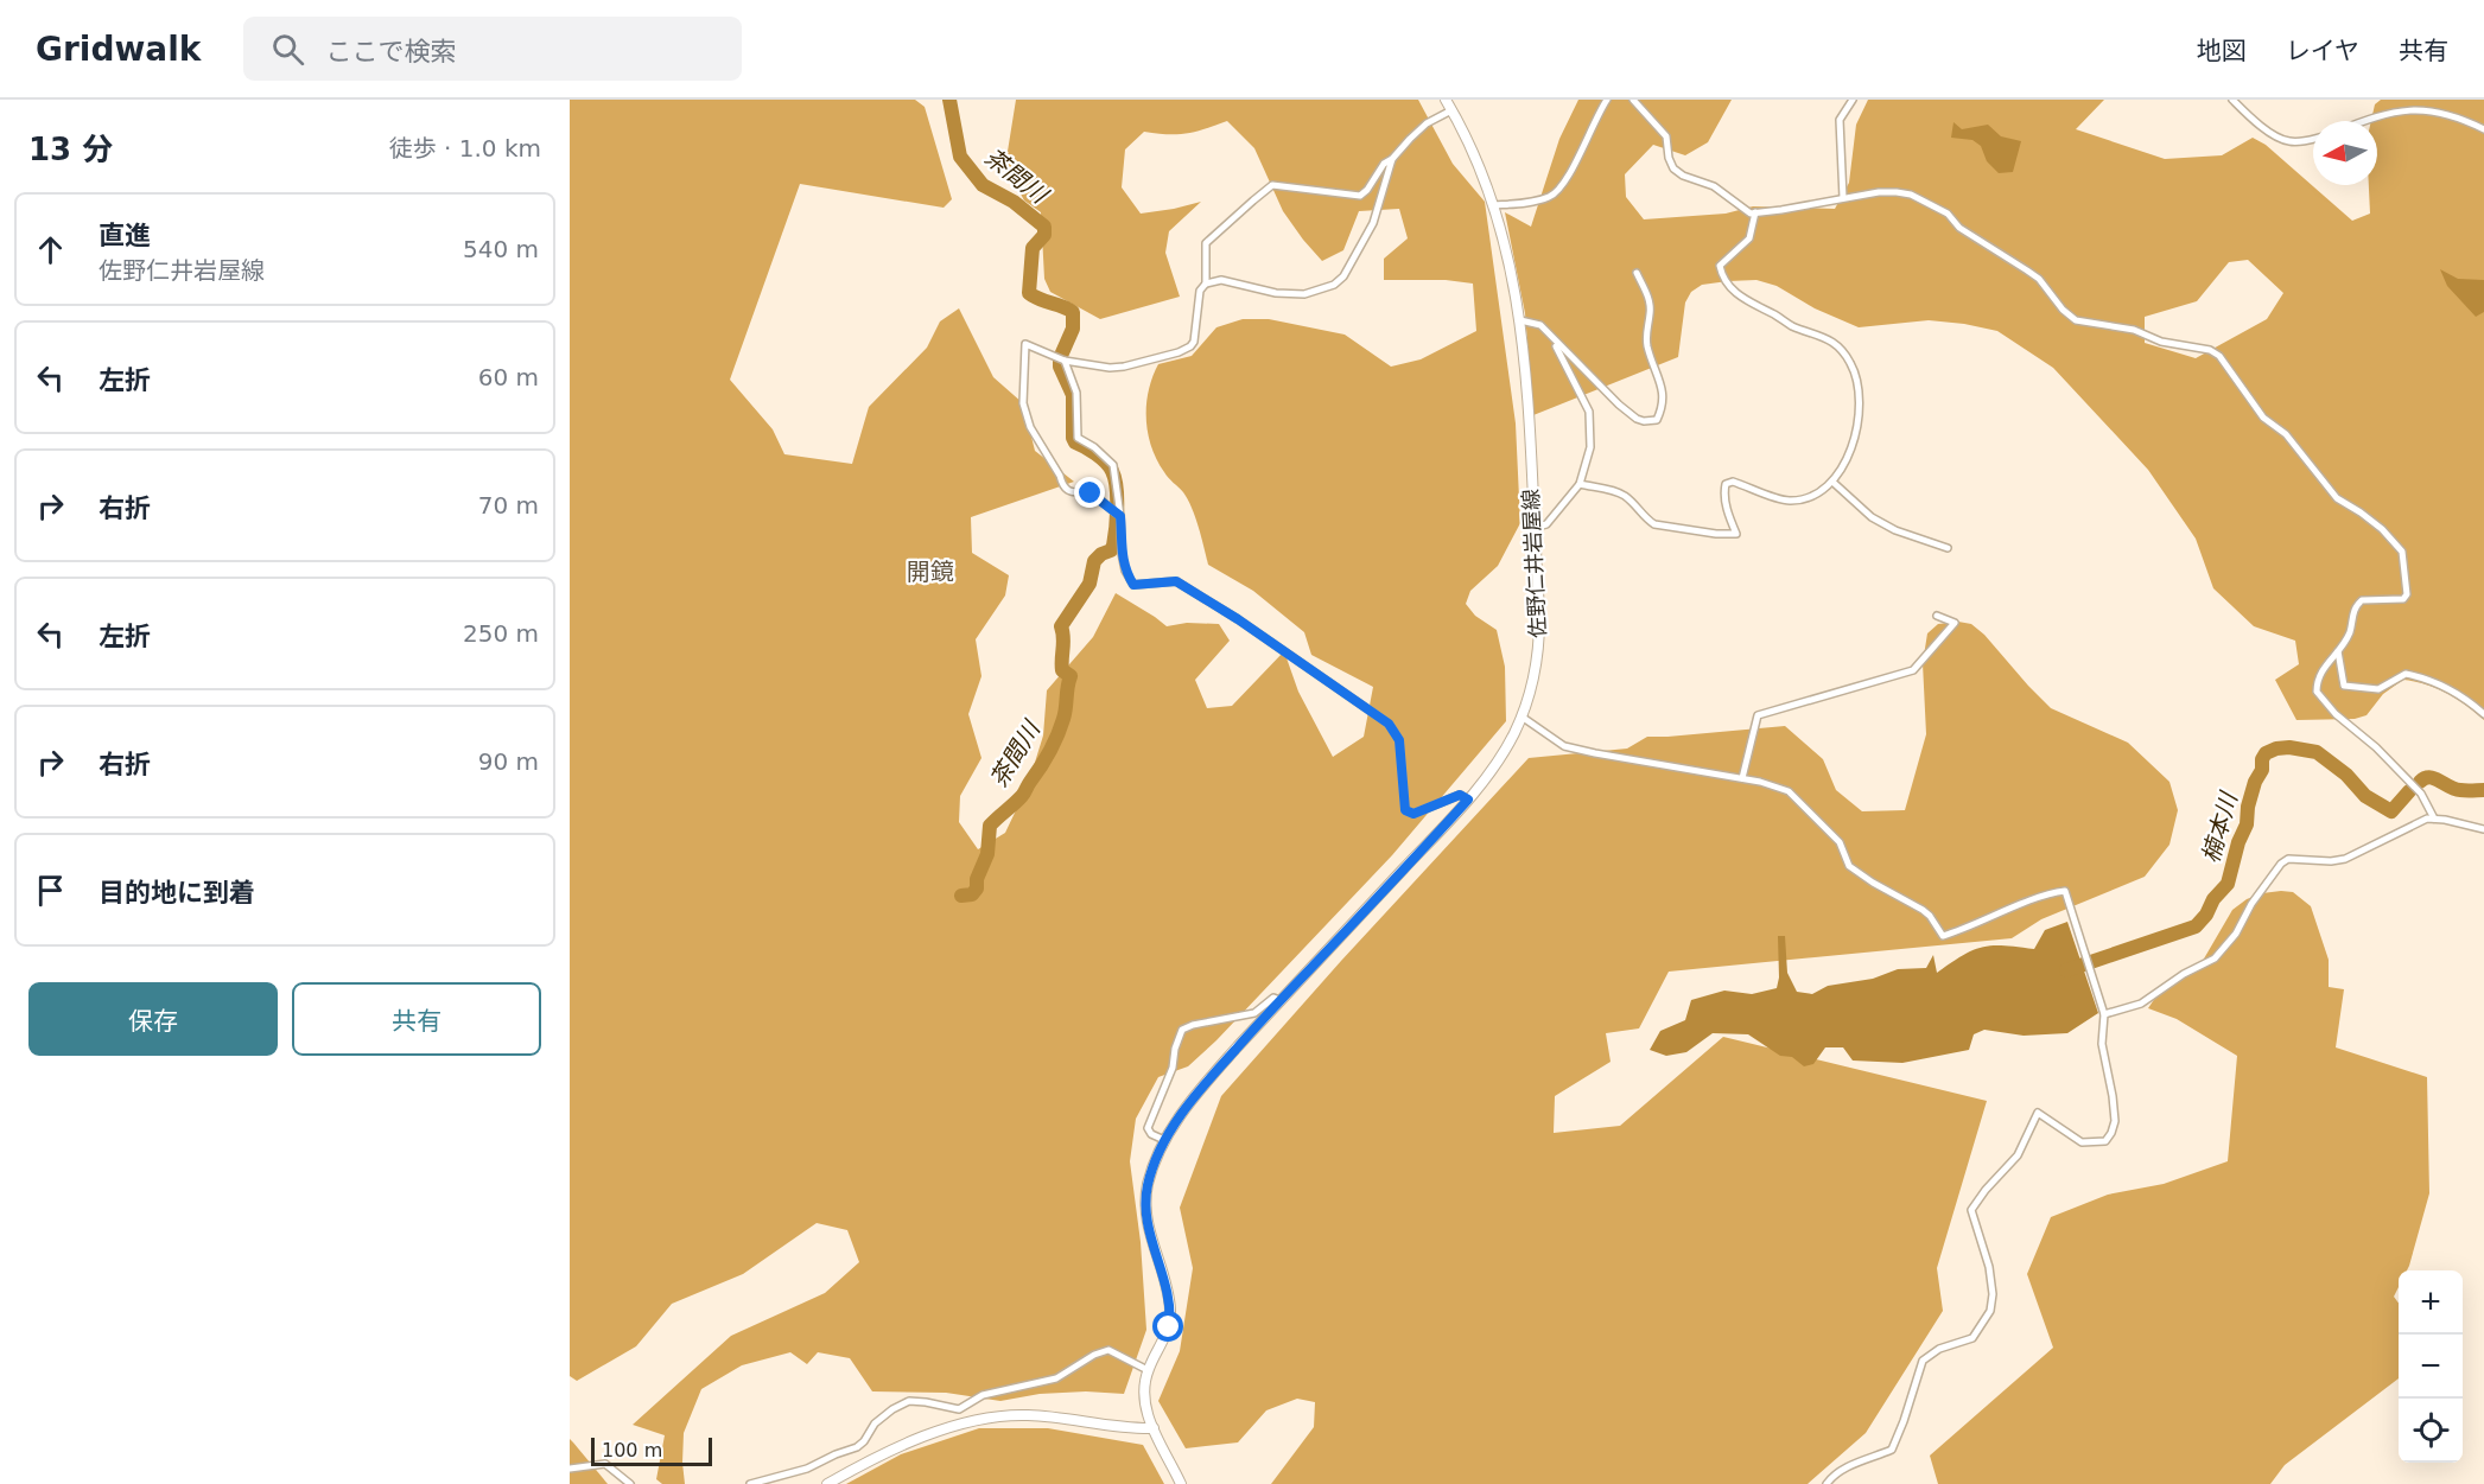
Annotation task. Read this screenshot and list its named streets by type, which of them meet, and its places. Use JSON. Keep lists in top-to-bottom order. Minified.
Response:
{"streets":{"main road":["佐野仁井岩屋線"]},"districts":["開鏡"],"water":["茶間川","楠本川"],"scale_bar":"100 m","north":"left","page":{"header":"Gridwalk","search":"ここで検索","nav":["地図","レイヤ","共有"],"heading":["13 分","徒歩 · 1.0 km"],"list":[["直進","佐野仁井岩屋線","540 m"],["左折","60 m"],["右折","70 m"],["左折","250 m"],["右折","90 m"],"目的地に到着"],"buttons":["保存","共有"],"map_buttons":["+","−"],"scale":"100 m"}}
